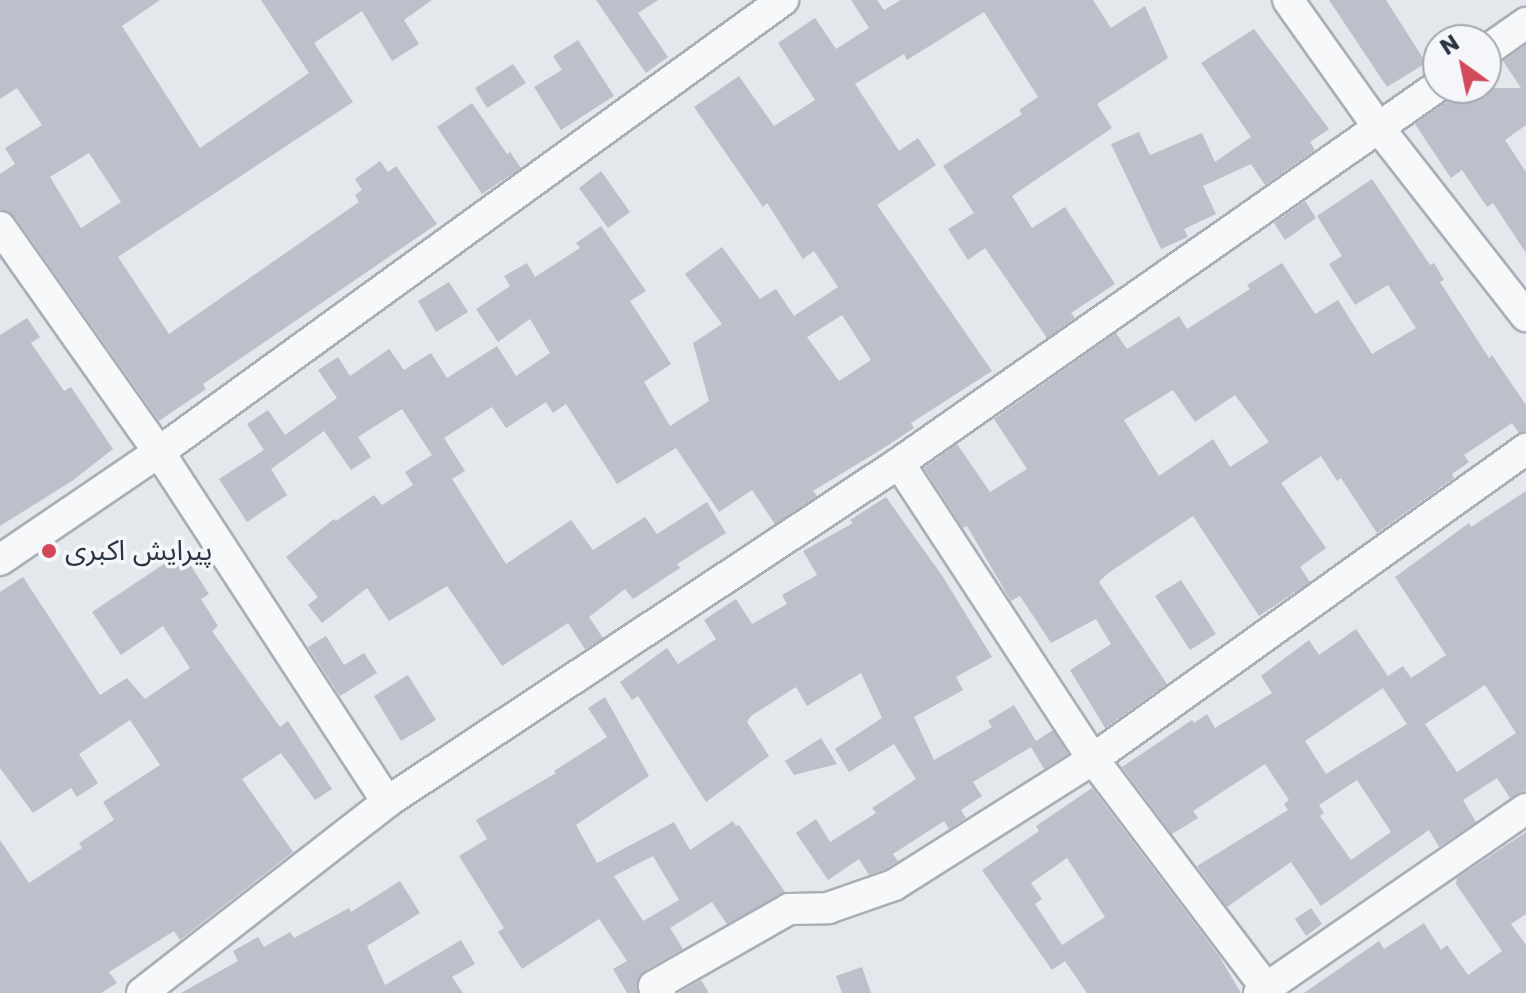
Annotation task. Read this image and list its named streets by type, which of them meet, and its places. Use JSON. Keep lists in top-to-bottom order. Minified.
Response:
{"places":["پیرایش اکبری"],"north":"top left"}
